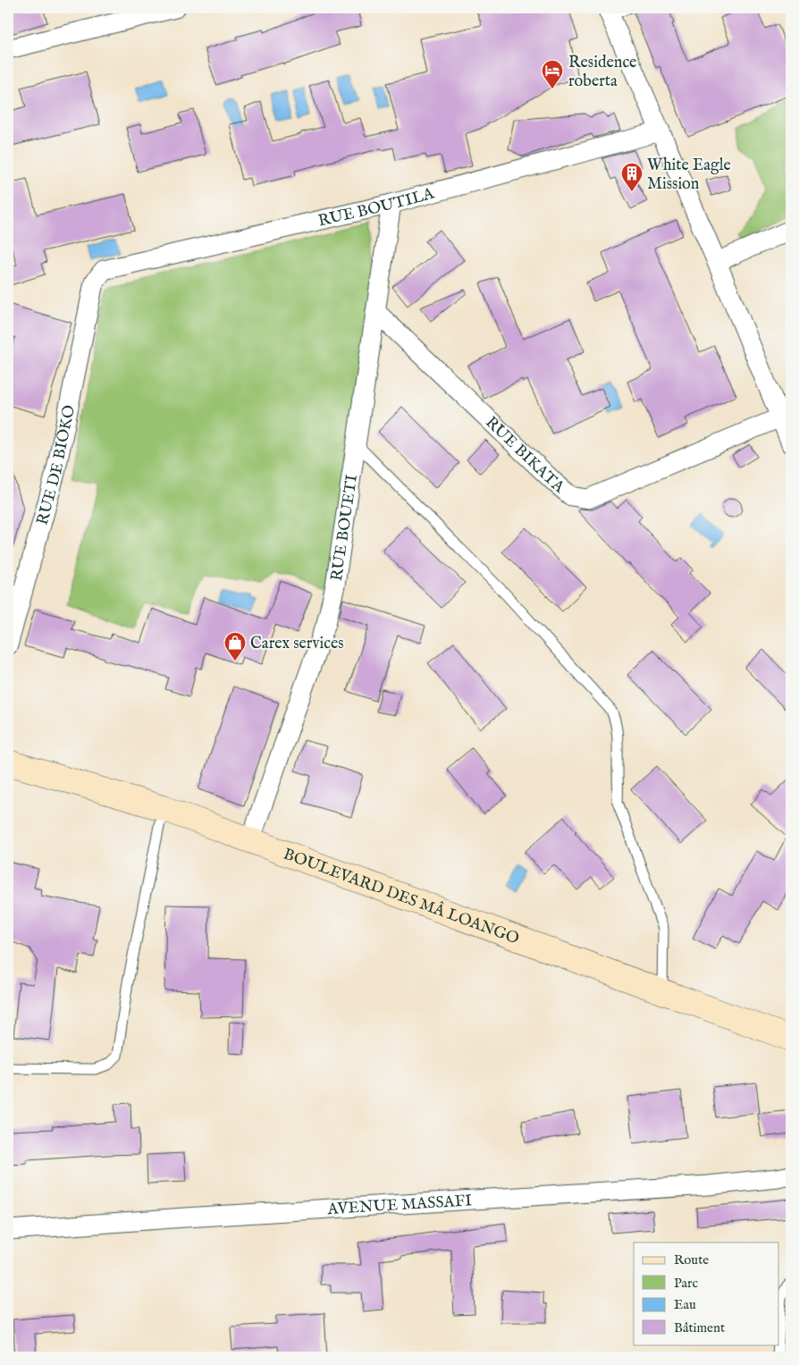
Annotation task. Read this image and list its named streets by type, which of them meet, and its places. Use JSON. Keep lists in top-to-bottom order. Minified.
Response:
{"streets":{"street":["RUE BOUTILA","RUE BIKATA","RUE DE BIOKO","RUE BOUETI","BOULEVARD DES MÂ LOANGO","AVENUE MASSAFI"]},"crossings":[["RUE BOUTILA","RUE DE BIOKO"],["RUE BOUTILA","RUE BOUETI"],["RUE BIKATA","RUE BOUETI"],["RUE BOUETI","BOULEVARD DES MÂ LOANGO"]],"places":{"hotel":["Residence roberta"],"building":["White Eagle Mission"],"shop":["Carex services"]},"legend":["Route","Parc","Eau","Bâtiment"]}
